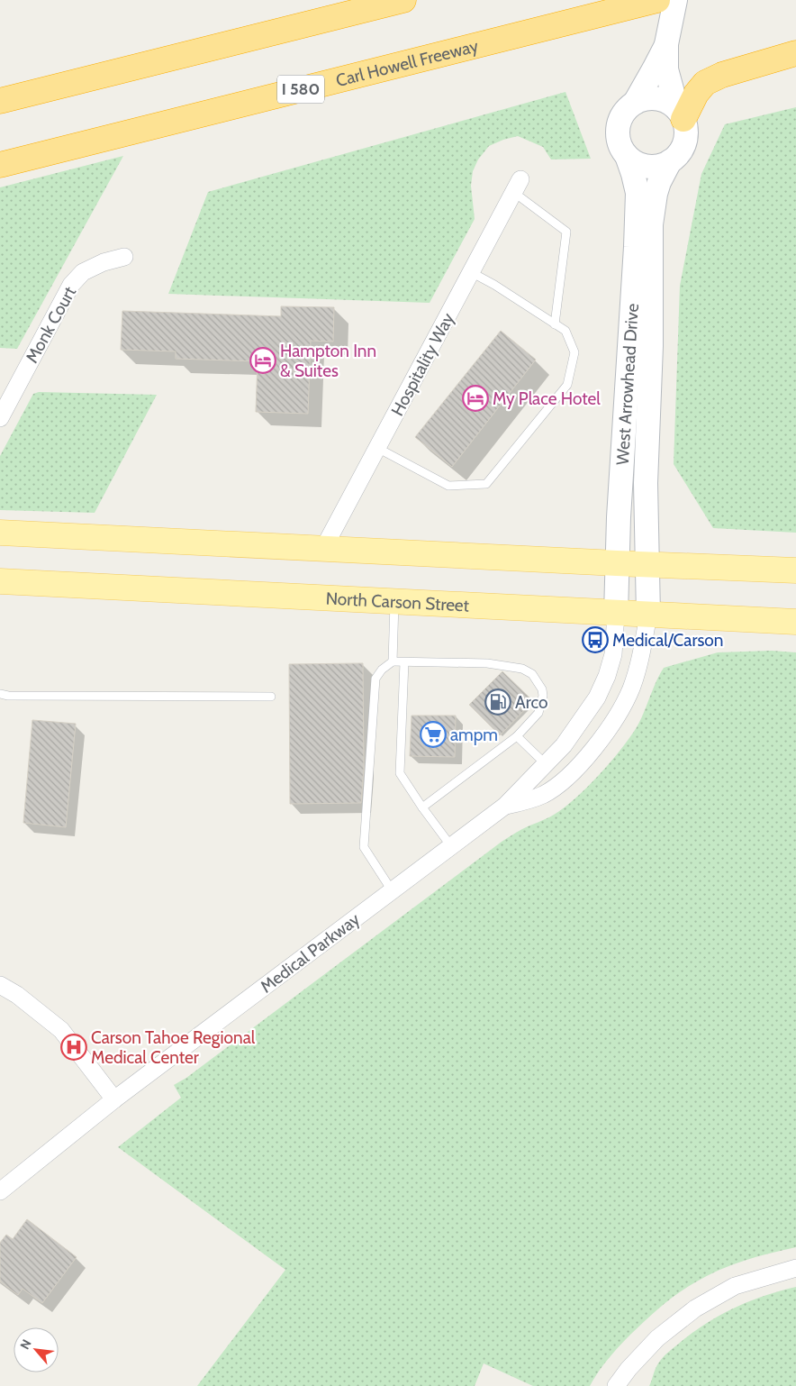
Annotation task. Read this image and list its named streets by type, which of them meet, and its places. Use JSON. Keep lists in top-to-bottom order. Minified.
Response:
{"streets":{"highway":["Carl Howell Freeway","I 580"],"main road":["West Arrowhead Drive","North Carson Street"],"street":["Monk Court","Hospitality Way","Medical Parkway"]},"crossings":[["West Arrowhead Drive","North Carson Street"],["West Arrowhead Drive","Medical Parkway"],["North Carson Street","Medical Parkway"]],"places":{"hotel":["Hampton Inn & Suites","My Place Hotel"],"bus stop":["Medical/Carson"],"fuel station":["Arco"],"supermarket":["ampm"],"hospital":["Carson Tahoe Regional Medical Center"]},"north":"top left"}
